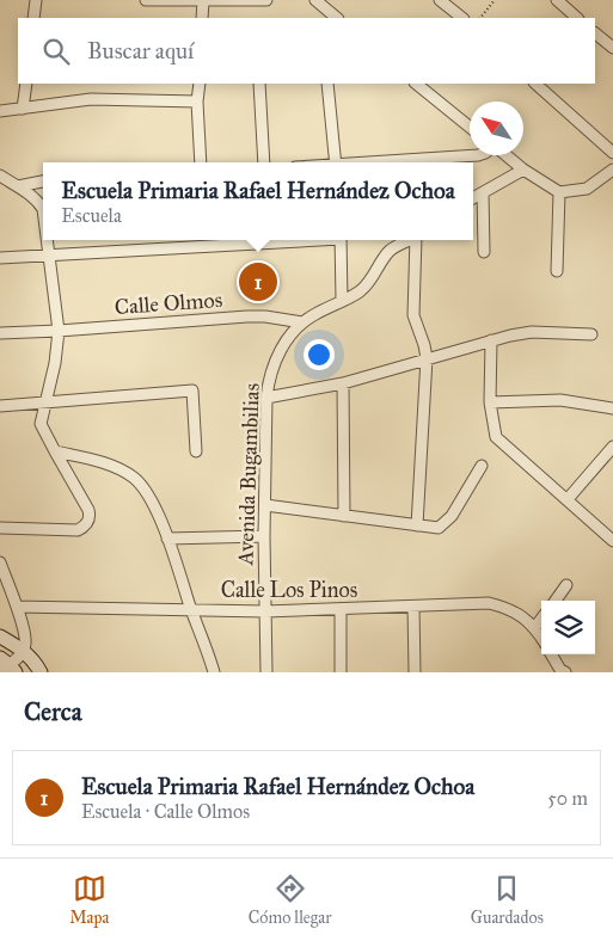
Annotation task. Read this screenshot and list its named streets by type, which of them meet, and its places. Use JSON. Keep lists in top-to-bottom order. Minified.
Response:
{"streets":{"street":["Calle Olmos","Avenida Bugambilias","Calle Los Pinos"]},"crossings":[["Calle Olmos","Avenida Bugambilias"],["Avenida Bugambilias","Calle Los Pinos"]],"north":"top left","page":{"search":"Buscar aquí","popup":["Escuela Primaria Rafael Hernández Ochoa","Escuela"],"pins":"1","heading":"Cerca","list":[{"mark":"1","name":"Escuela Primaria Rafael Hernández Ochoa","note":"Escuela · Calle Olmos","value":"50 m"}],"nav":["Mapa","Cómo llegar","Guardados"]}}
